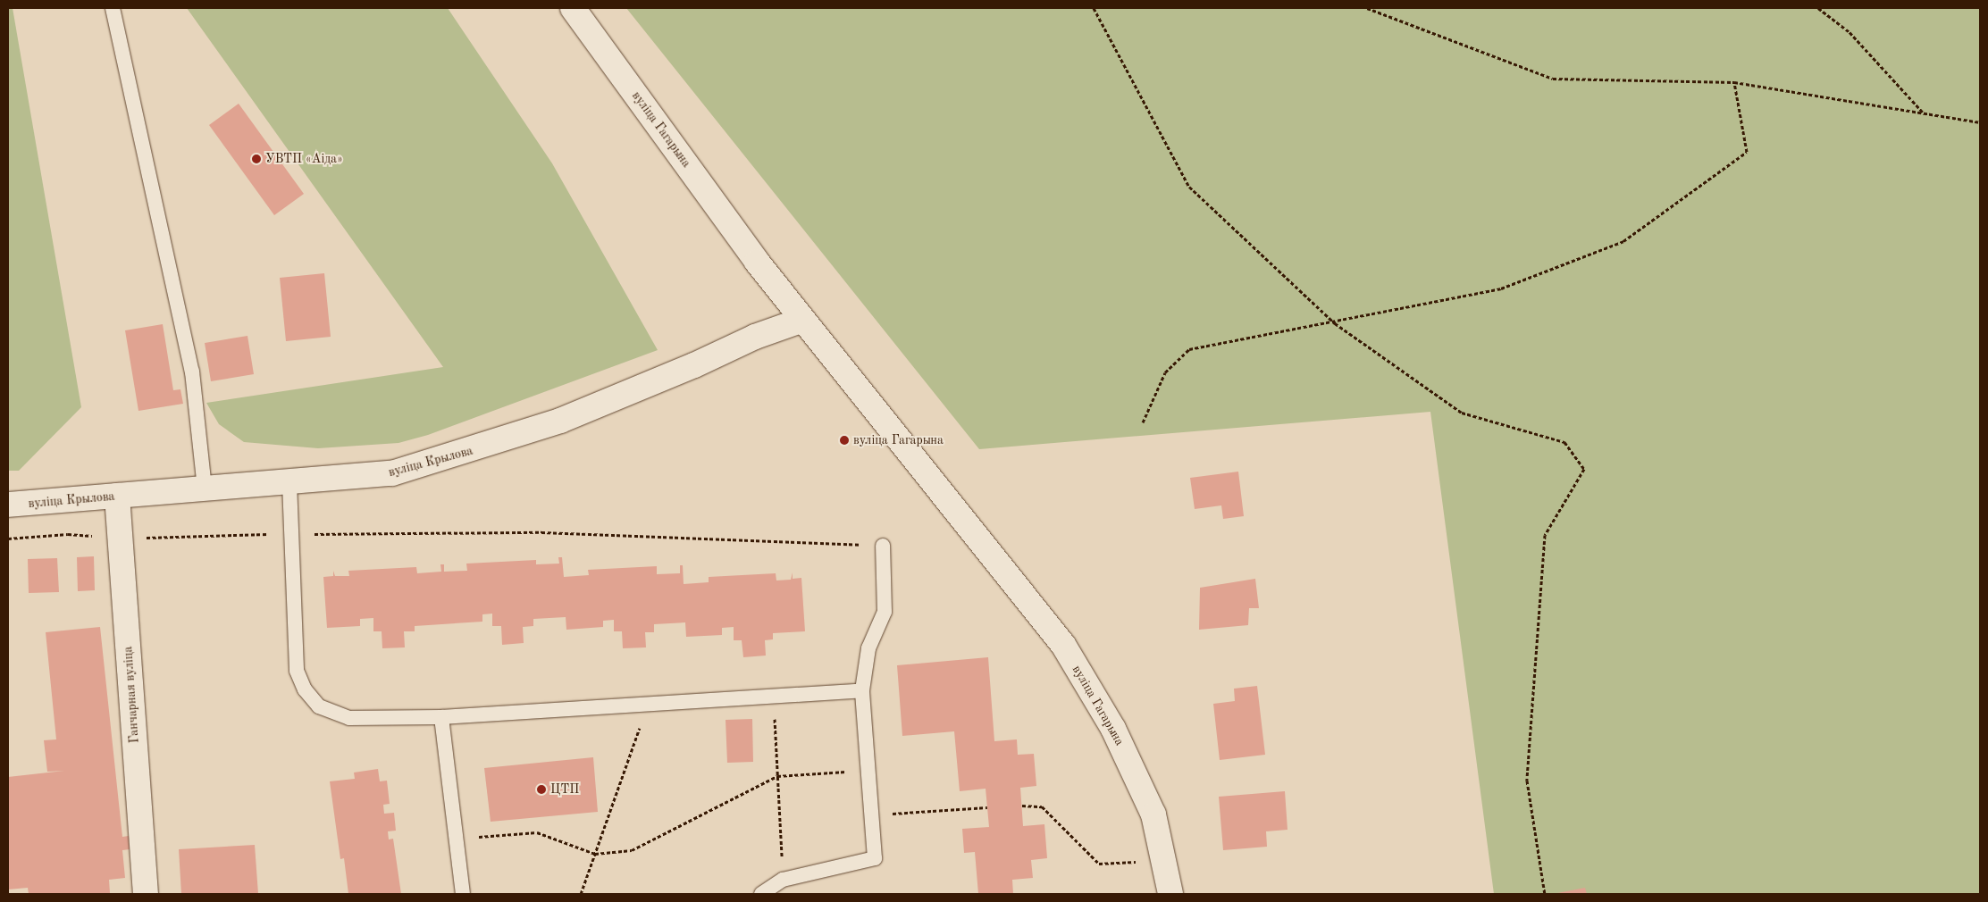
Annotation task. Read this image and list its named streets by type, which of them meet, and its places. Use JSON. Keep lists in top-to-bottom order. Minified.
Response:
{"streets":{"main road":["вуліца Гагарына","вуліца Крылова","Ганчарная вуліца"]},"crossings":[["вуліца Гагарына","вуліца Крылова"],["вуліца Крылова","Ганчарная вуліца"]],"places":["УВТП «Аіда»","вуліца Гагарына","ЦТП"]}
